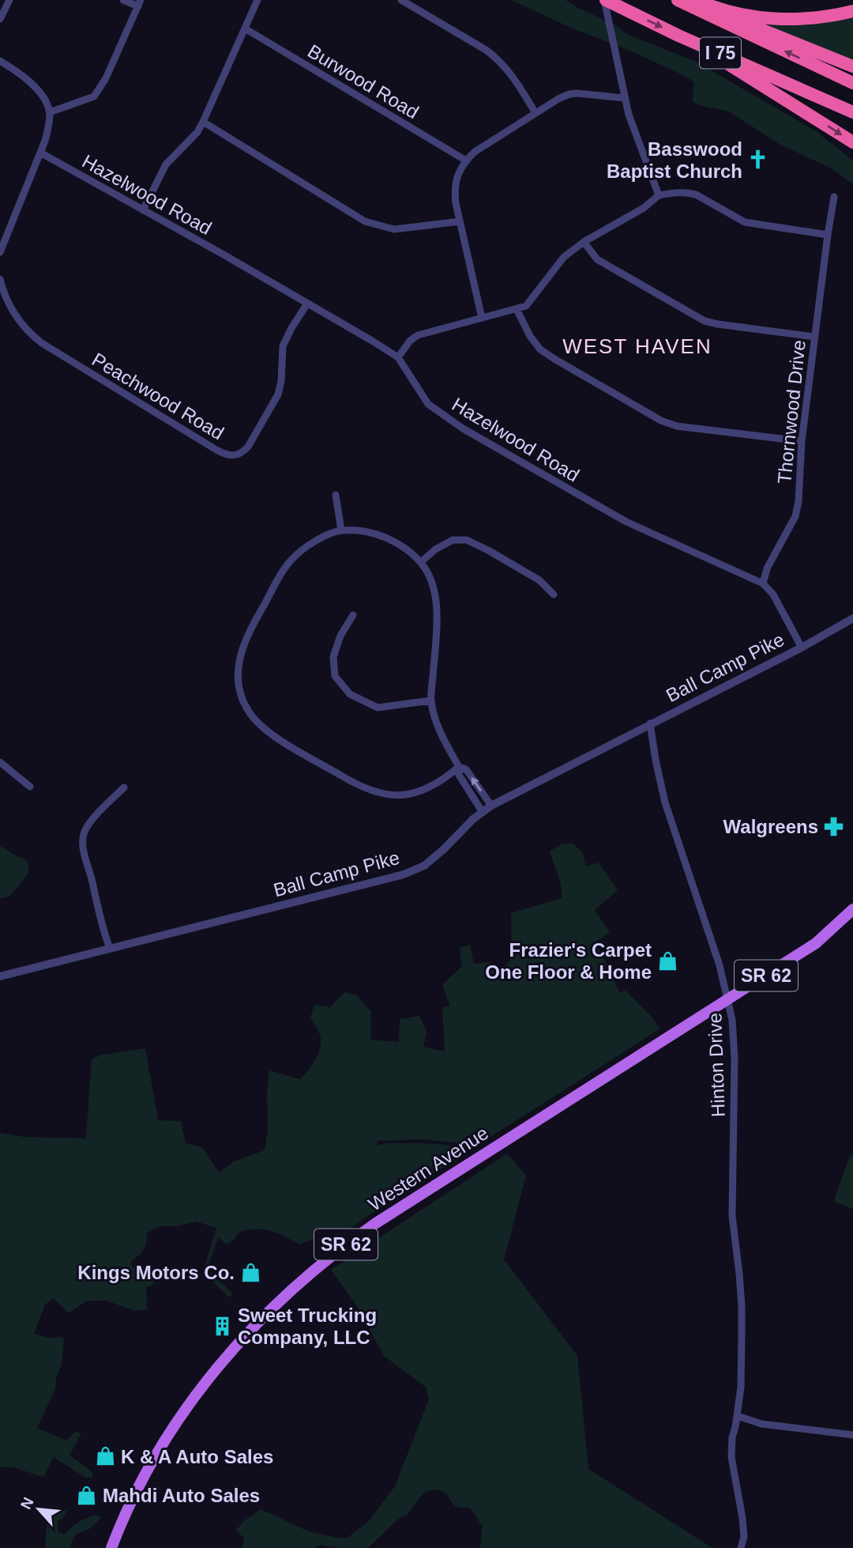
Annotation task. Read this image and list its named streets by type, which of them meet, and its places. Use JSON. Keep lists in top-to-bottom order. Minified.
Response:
{"streets":{"highway":["I 75"],"main road":["SR 62","Western Avenue"],"street":["Burwood Road","Hazelwood Road","Peachwood Road","Thornwood Drive","Ball Camp Pike","Hinton Drive"]},"crossings":[["Hazelwood Road","Peachwood Road"],["Hazelwood Road","Thornwood Drive"],["Hazelwood Road","Ball Camp Pike"],["Ball Camp Pike","Hinton Drive"],["Hinton Drive","Western Avenue"]],"districts":["WEST HAVEN"],"places":{"church":["Basswood Baptist Church"],"pharmacy":["Walgreens"],"shop":["Frazier's Carpet One Floor & Home","Kings Motors Co.","K & A Auto Sales","Mahdi Auto Sales"],"building":["Sweet Trucking Company, LLC"]},"north":"top left"}
